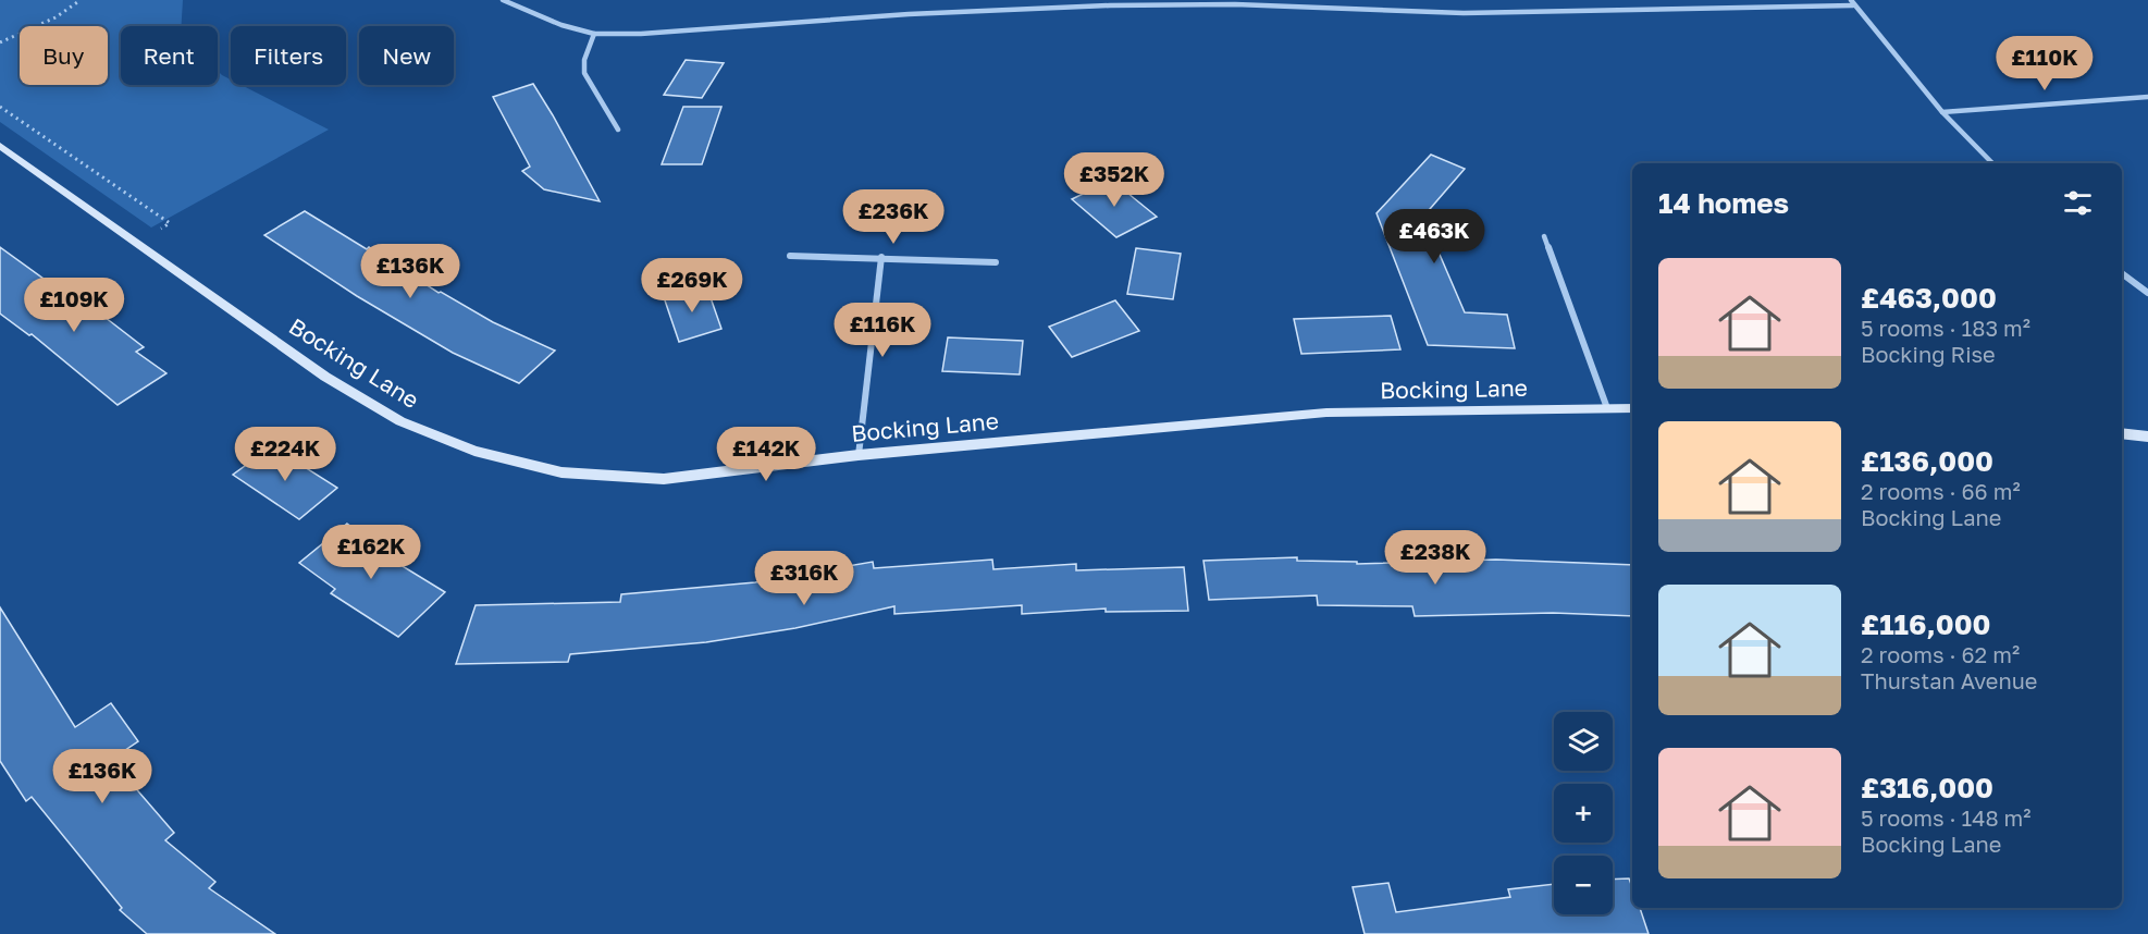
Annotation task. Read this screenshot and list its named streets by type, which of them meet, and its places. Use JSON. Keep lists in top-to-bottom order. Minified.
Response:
{"streets":{"street":["Bocking Lane"]},"page":{"chip":["Buy","Rent","Filters","New"],"price":["£110K","£352K","£236K","£463K","£136K","£269K","£109K","£116K","£224K","£142K","£162K","£238K","£316K","£136K"],"heading":"14 homes","list":[{"name":"£463,000","note":"5 rooms · 183 m² · Bocking Rise"},{"name":"£136,000","note":"2 rooms · 66 m² · Bocking Lane"},{"name":"£116,000","note":"2 rooms · 62 m² · Thurstan Avenue"},{"name":"£316,000","note":"5 rooms · 148 m² · Bocking Lane"}],"map_buttons":["+","−"]}}
